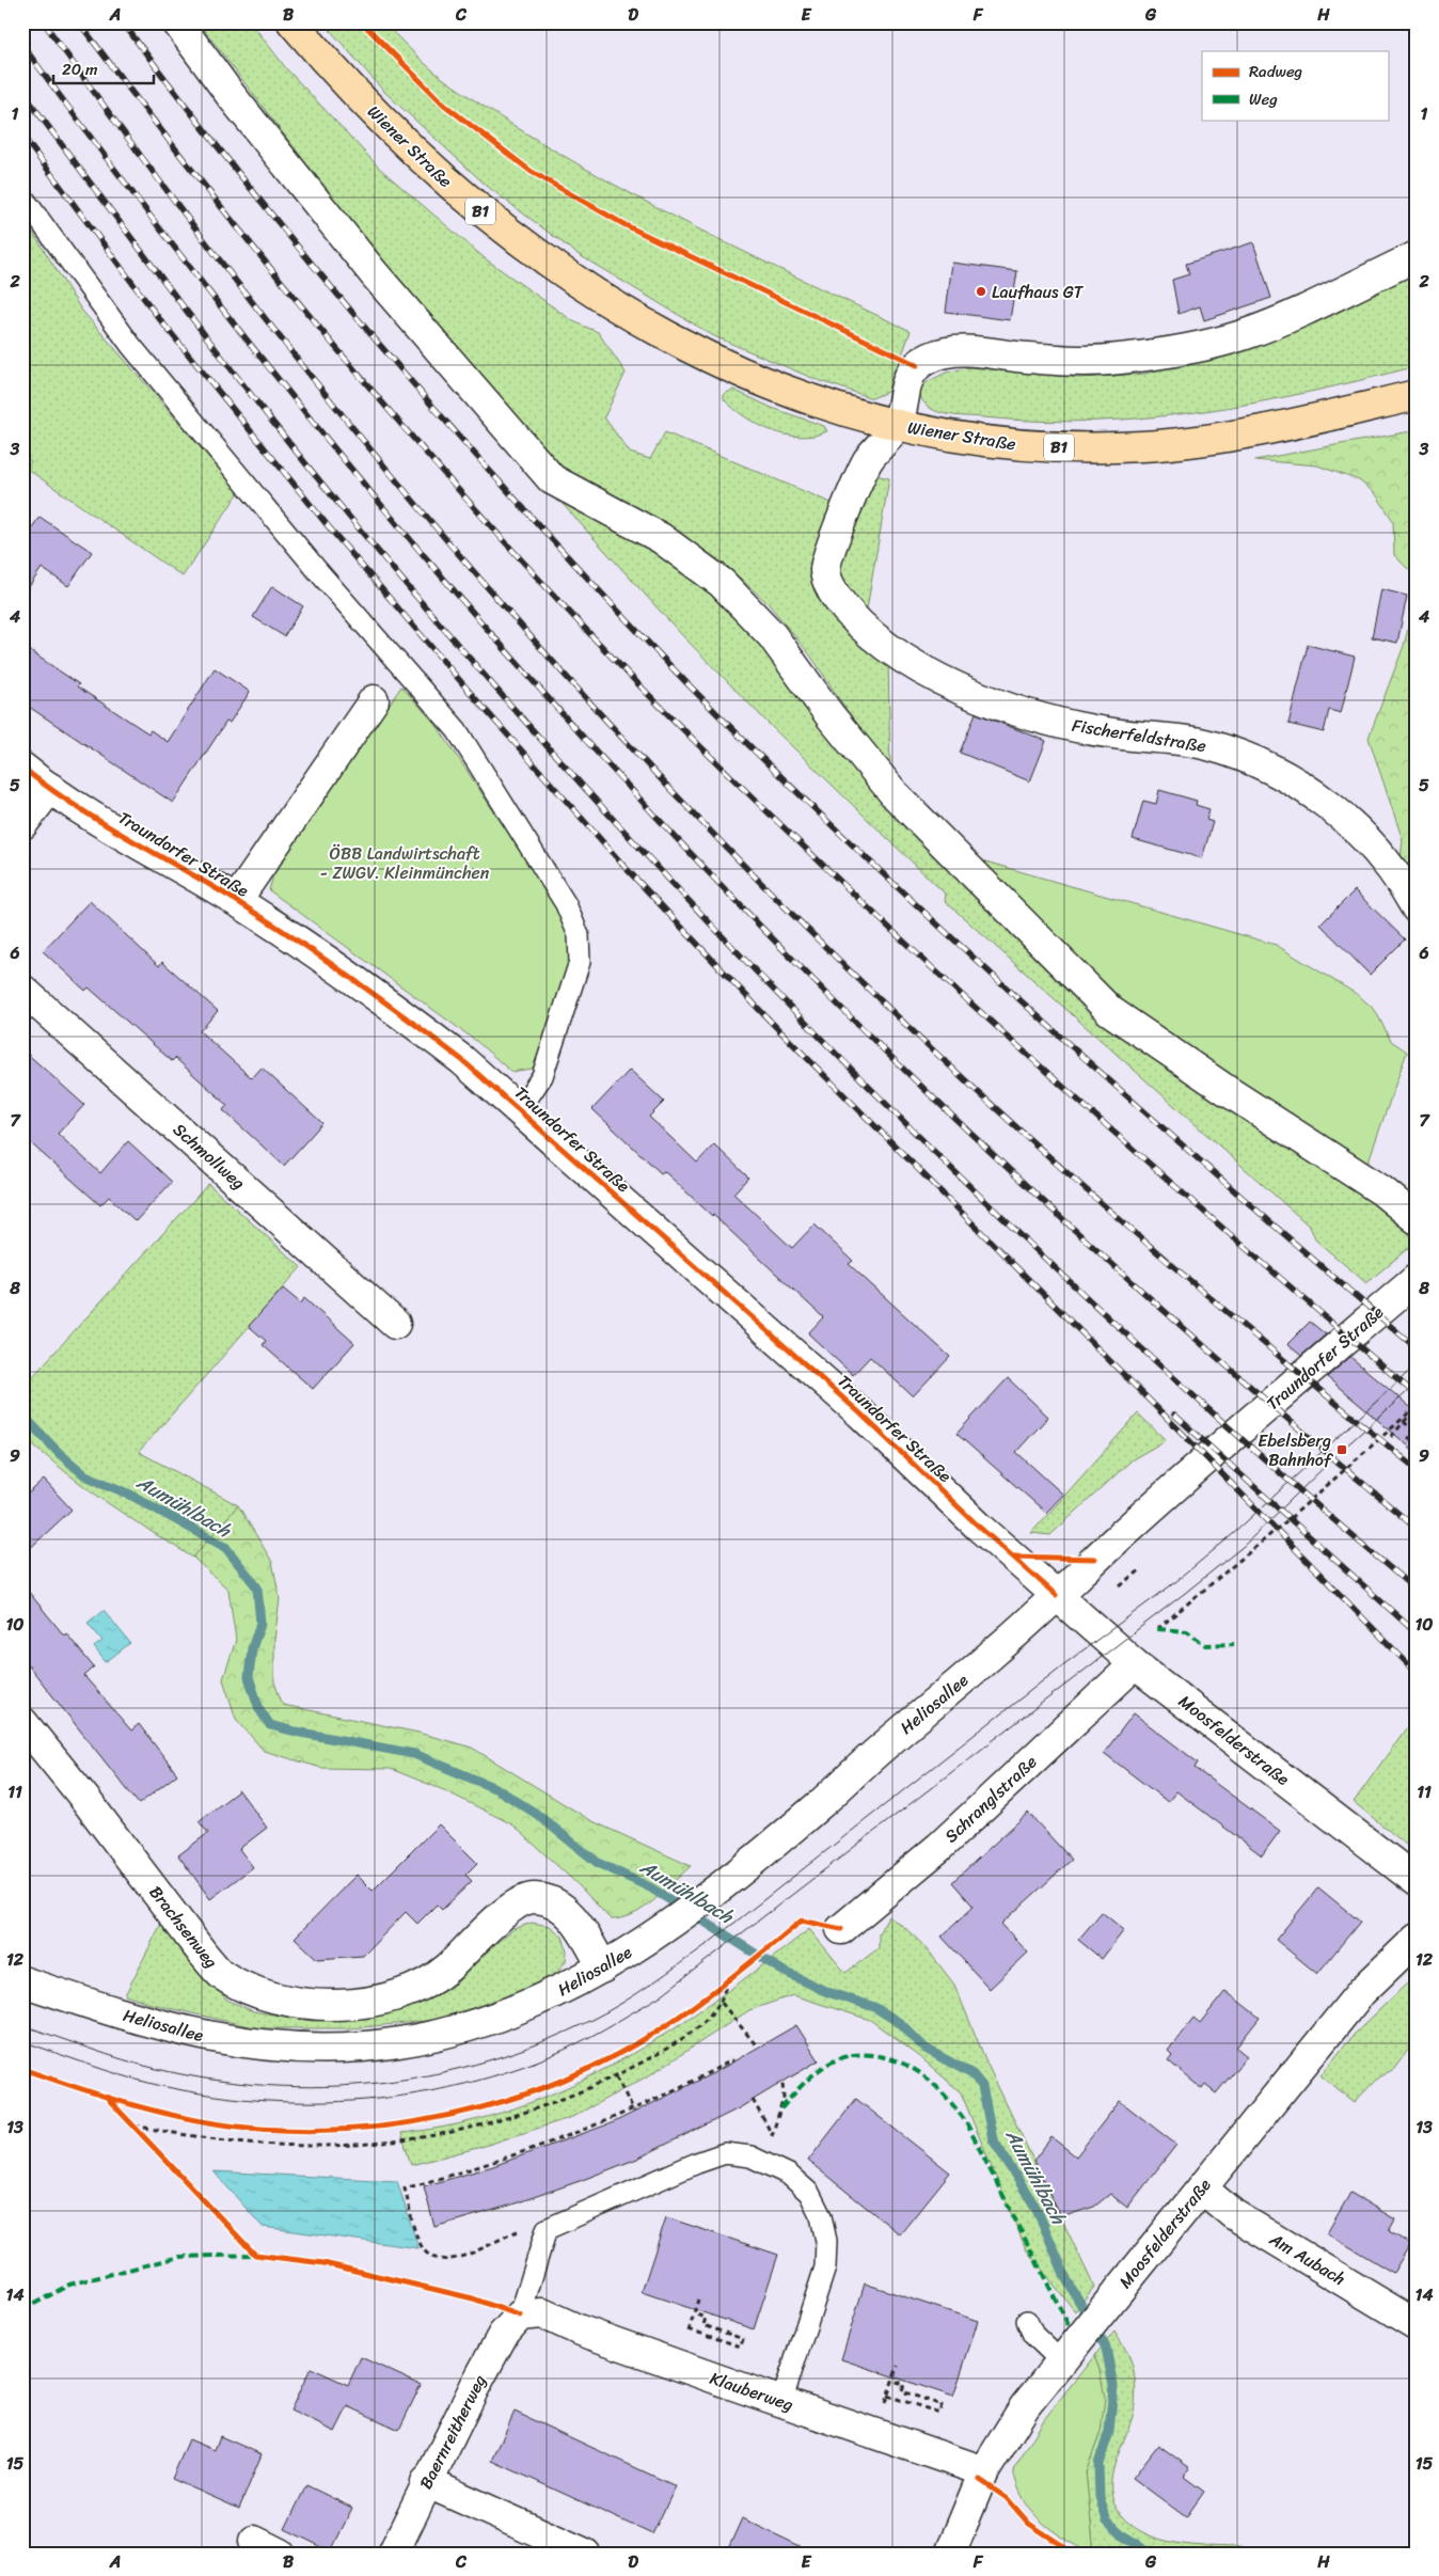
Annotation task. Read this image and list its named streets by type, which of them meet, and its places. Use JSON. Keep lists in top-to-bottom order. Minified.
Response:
{"streets":{"main road":["Wiener Straße","B1"],"street":["Fischerfeldstraße","Traundorfer Straße","Schmollweg","Heliosallee","Moosfelderstraße","Schranglstraße","Brachsenweg","Am Aubach","Klauberweg","Baernreitherweg"]},"crossings":[["Wiener Straße","Fischerfeldstraße"],["Traundorfer Straße","Heliosallee"],["Traundorfer Straße","Moosfelderstraße"],["Heliosallee","Moosfelderstraße"],["Heliosallee","Brachsenweg"],["Moosfelderstraße","Schranglstraße"],["Moosfelderstraße","Am Aubach"],["Moosfelderstraße","Klauberweg"],["Klauberweg","Baernreitherweg"]],"water":["Aumühlbach"],"parks":["ÖBB Landwirtschaft - ZWGV. Kleinmünchen"],"places":{"other":["Laufhaus GT"],"transit":["Ebelsberg Bahnhof"]},"legend":["Radweg","Weg"],"scale_bar":"20 m","grid":{"columns":["A","B","C","D","E","F","G","H"],"rows":["1","2","3","4","5","6","7","8","9","10","11","12","13","14","15"]}}
